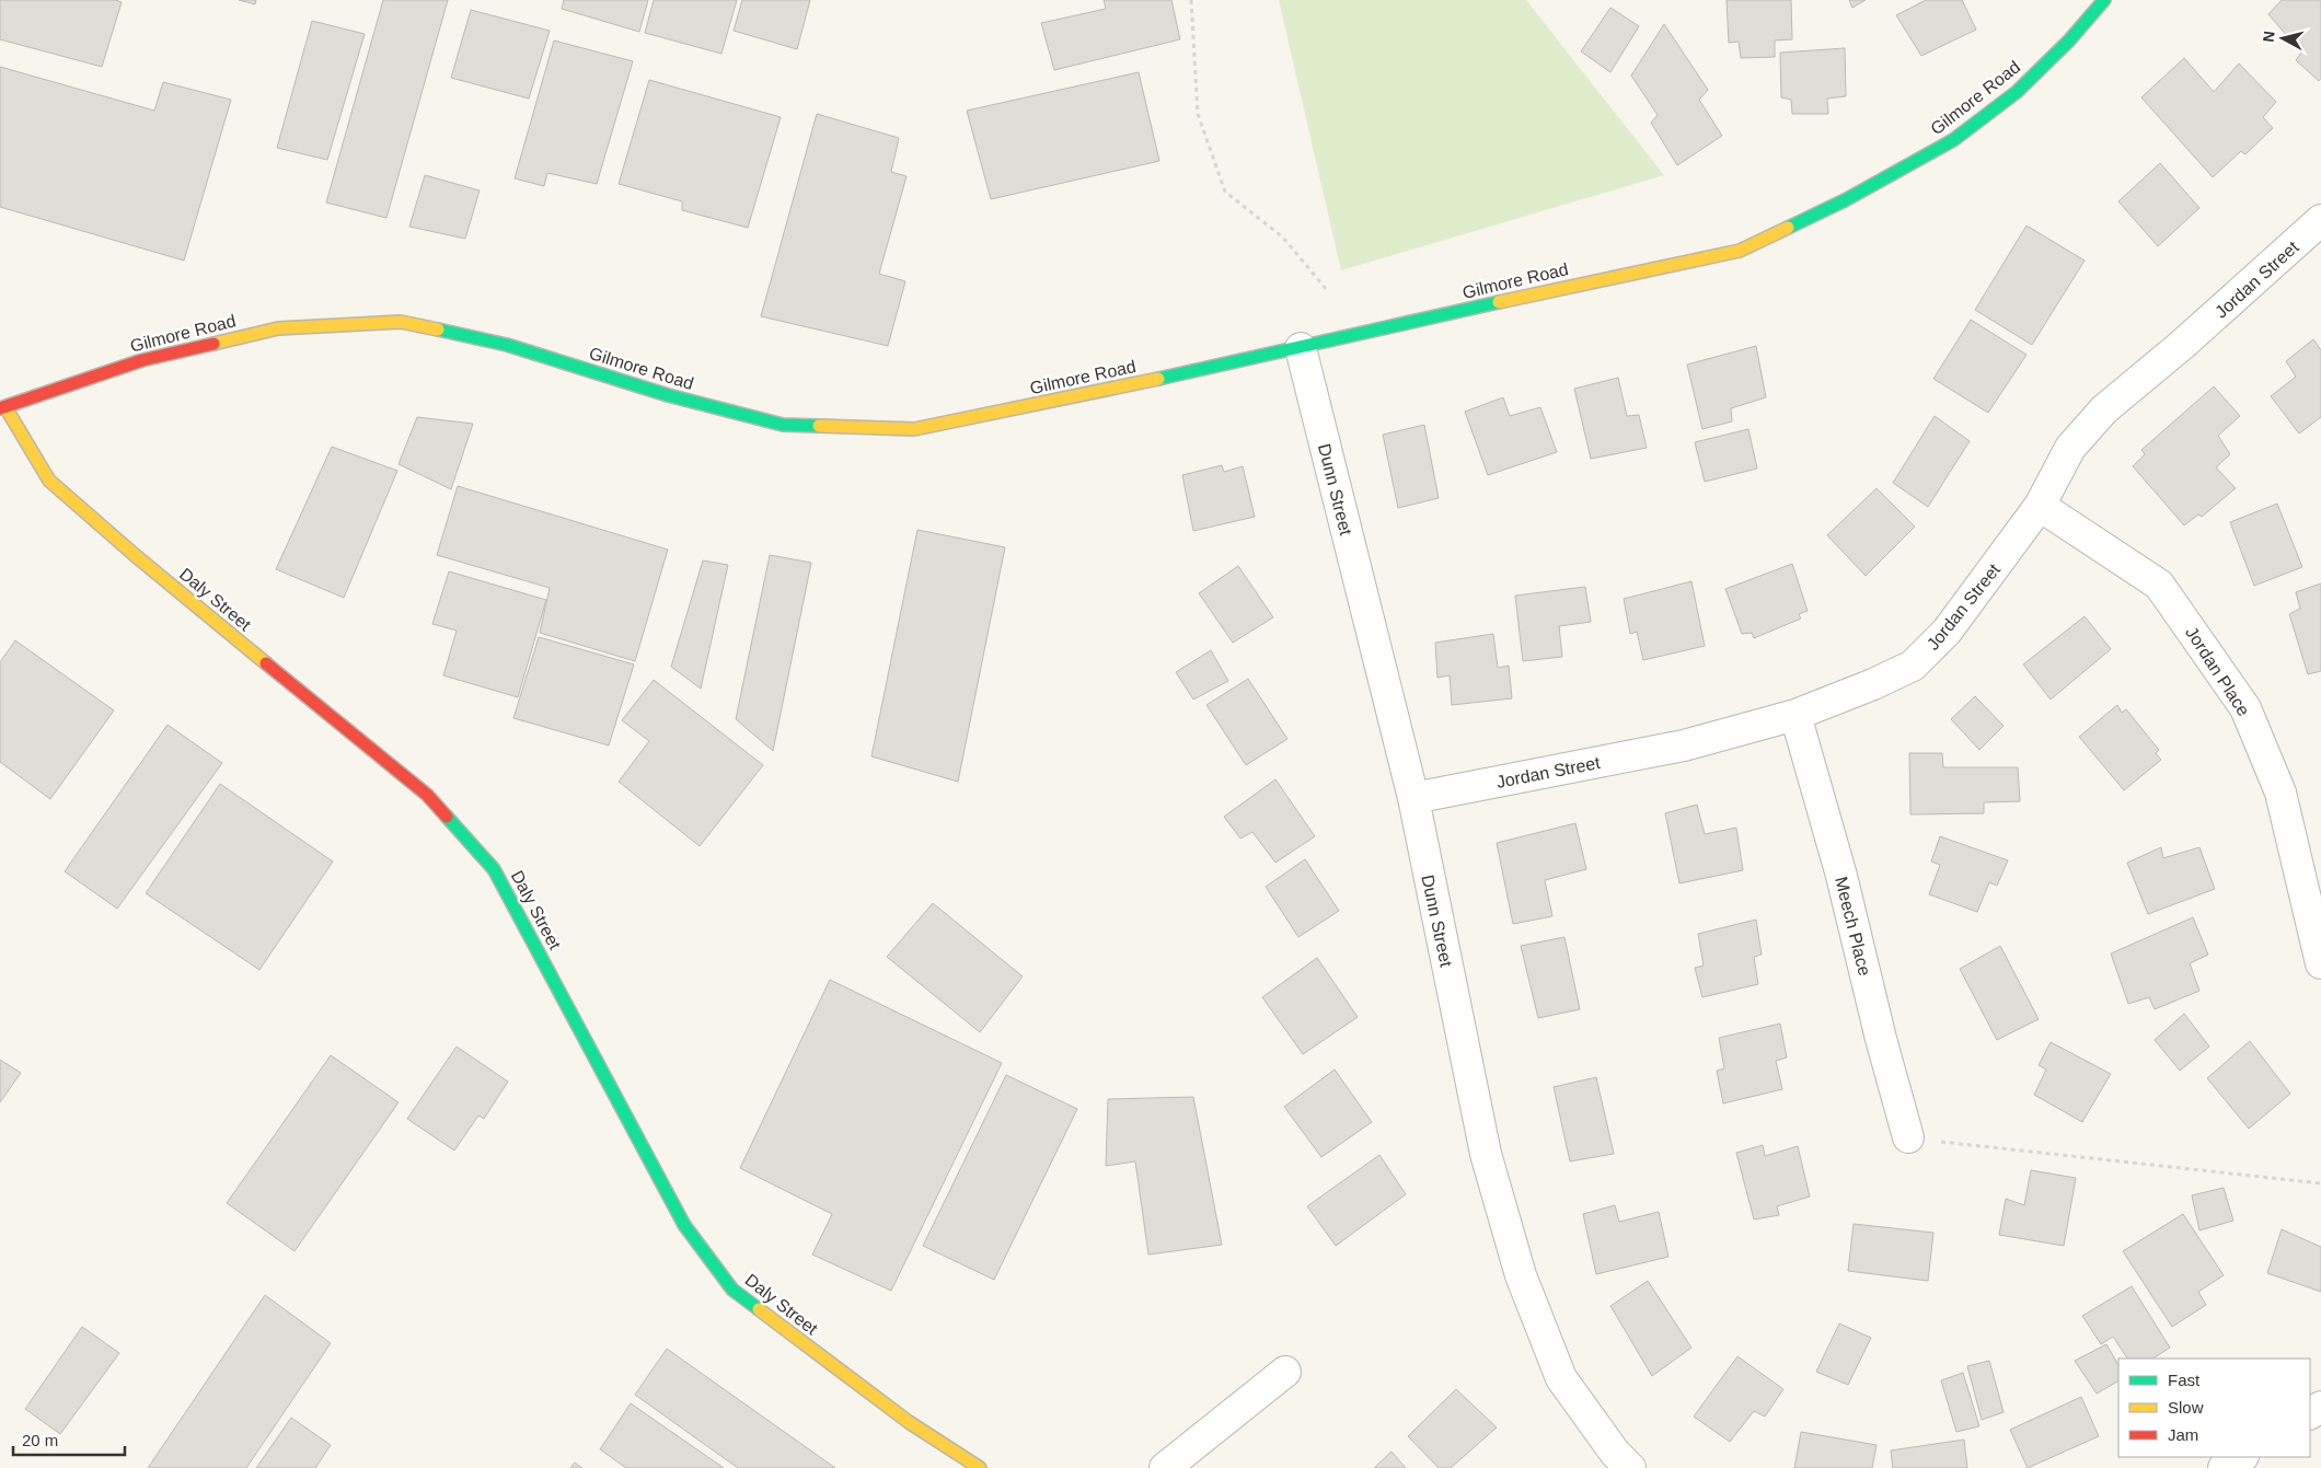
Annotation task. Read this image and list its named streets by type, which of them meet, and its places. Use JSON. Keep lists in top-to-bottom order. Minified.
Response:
{"streets":{"street":["Gilmore Road","Jordan Street","Dunn Street","Daly Street","Jordan Place","Meech Place"]},"crossings":[["Gilmore Road","Dunn Street"],["Gilmore Road","Daly Street"],["Jordan Street","Dunn Street"],["Jordan Street","Jordan Place"],["Jordan Street","Meech Place"]],"legend":["Fast","Slow","Jam"],"scale_bar":"20 m","north":"left"}
